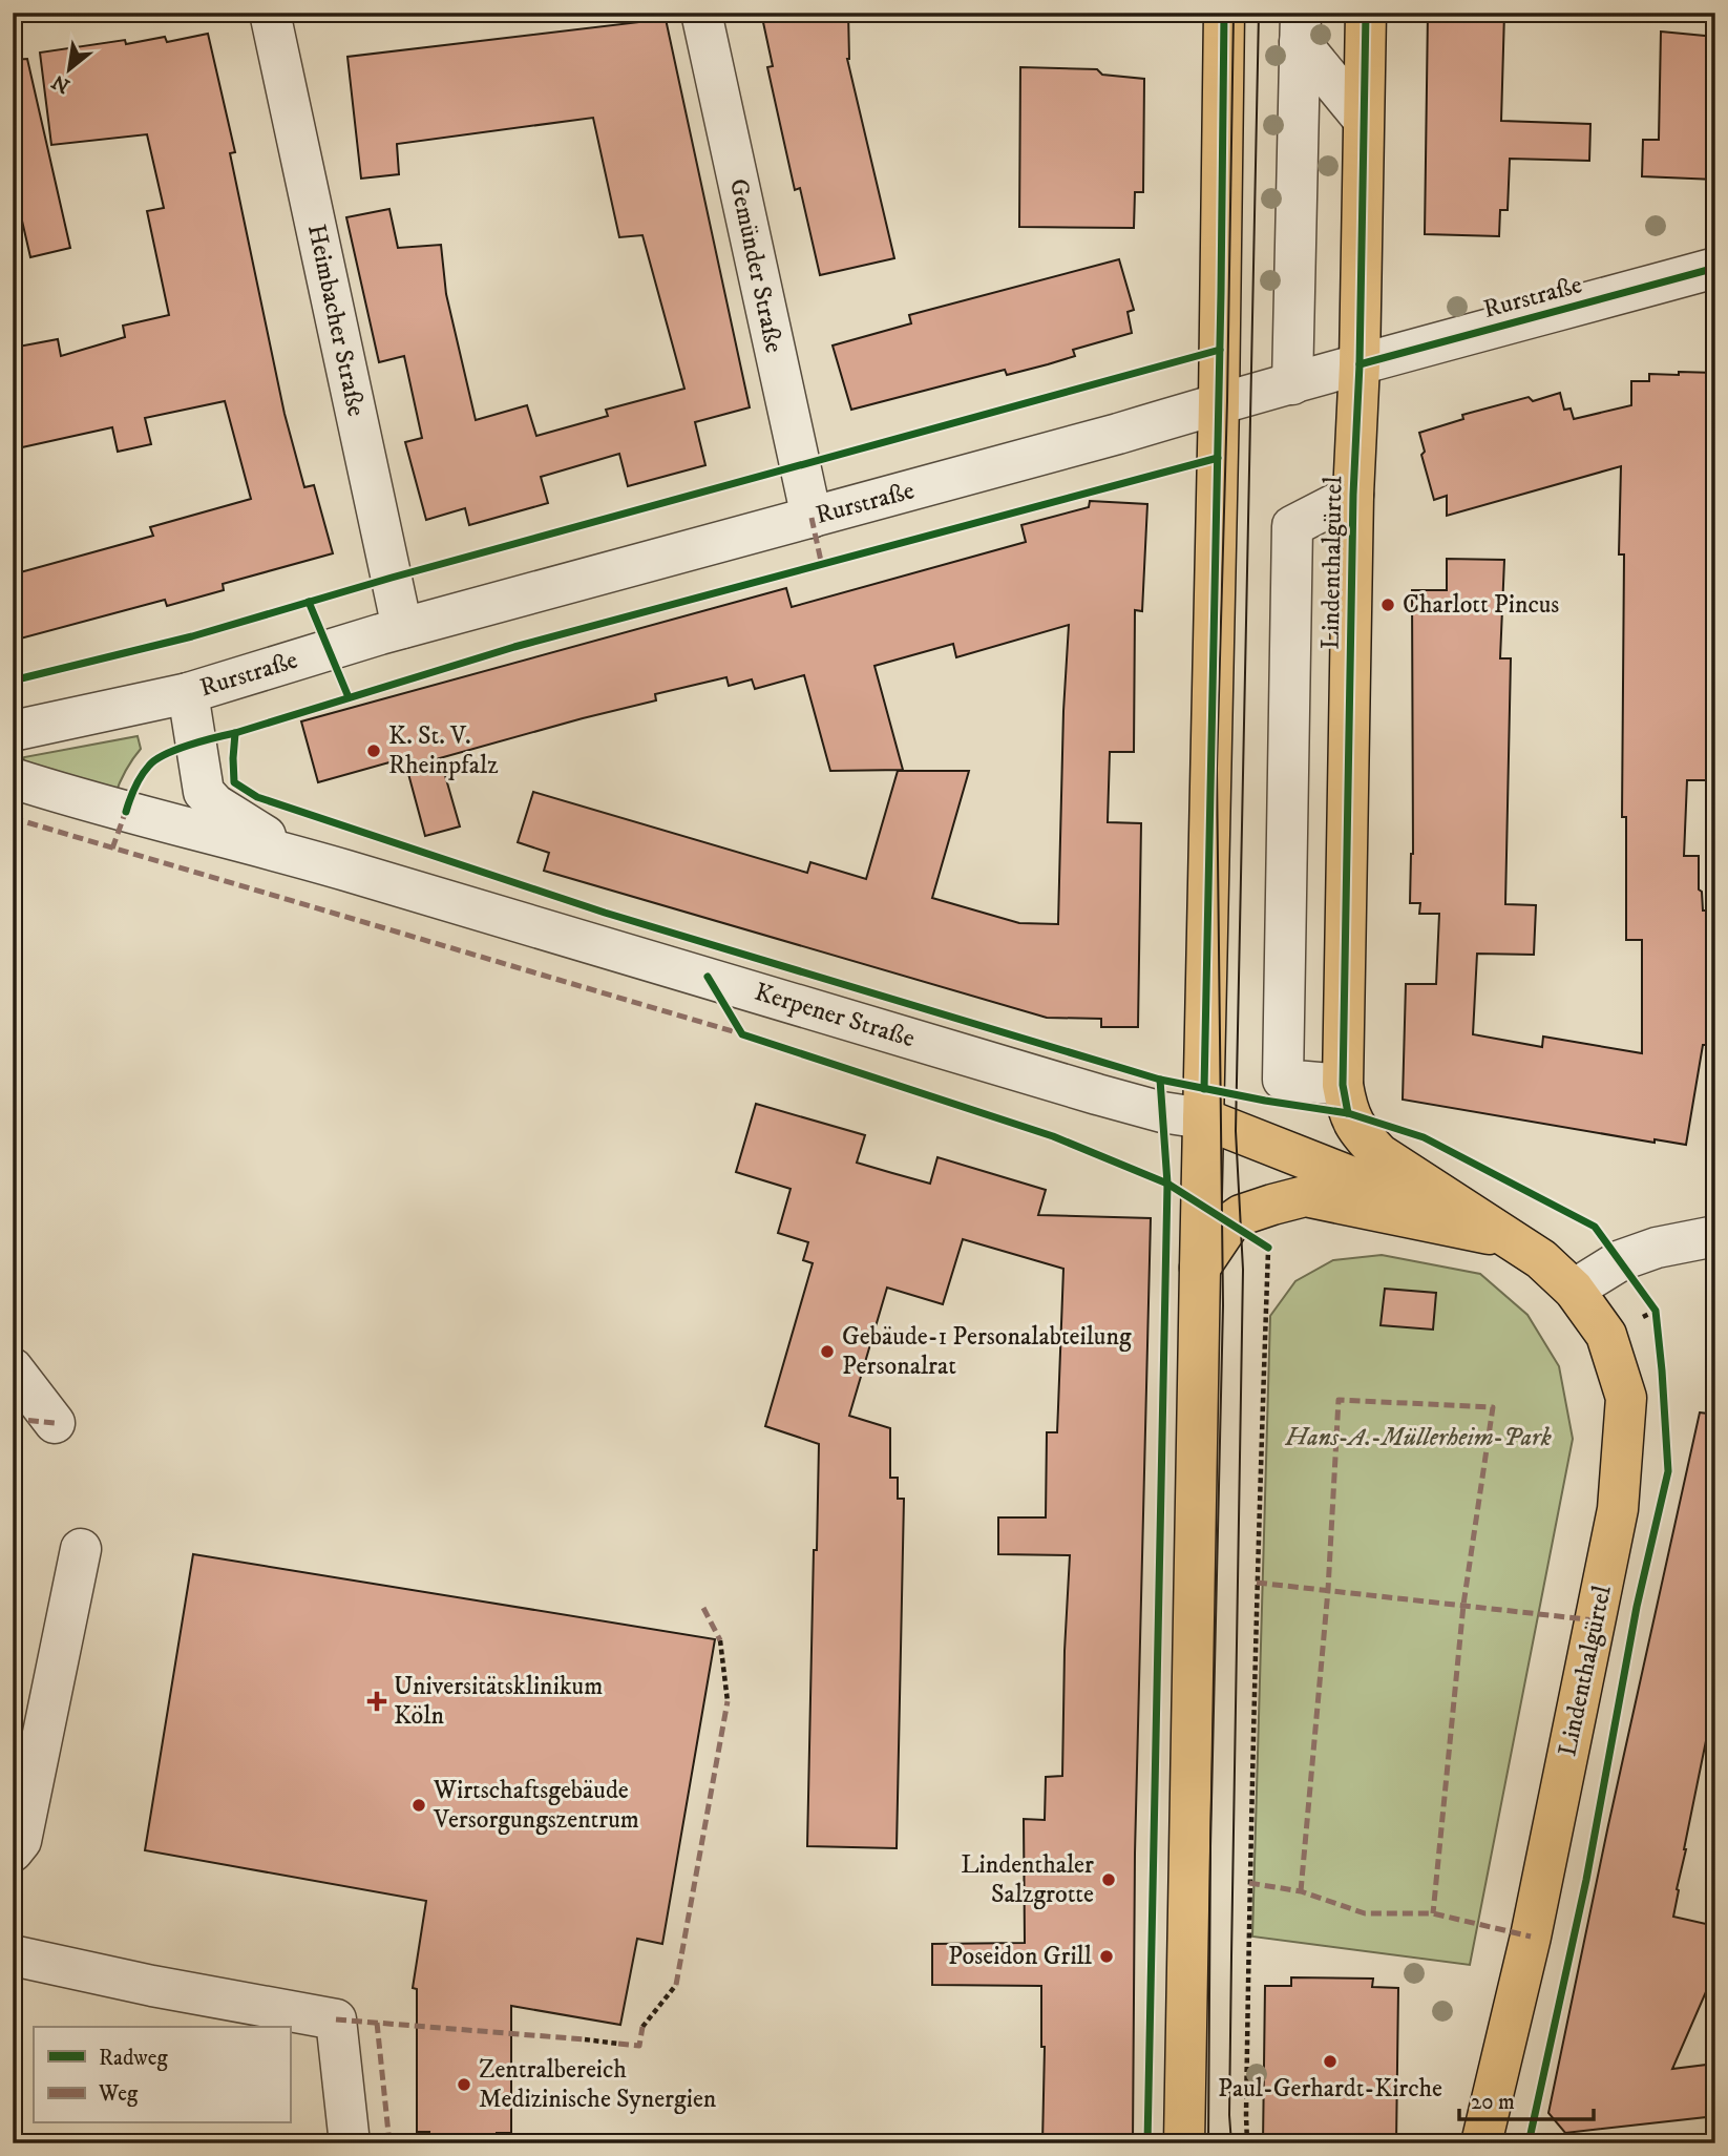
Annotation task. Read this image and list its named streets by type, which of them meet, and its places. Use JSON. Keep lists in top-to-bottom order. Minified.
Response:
{"streets":{"main road":["Lindenthalgürtel"],"street":["Gemünder Straße","Rurstraße","Heimbacher Straße","Kerpener Straße"]},"crossings":[["Gemünder Straße","Rurstraße"],["Rurstraße","Heimbacher Straße"],["Rurstraße","Lindenthalgürtel"],["Rurstraße","Kerpener Straße"],["Lindenthalgürtel","Kerpener Straße"]],"parks":["Hans-A.-Müllerheim-Park"],"places":{"other":["Charlott Pincus","K. St. V. Rheinpfalz","Gebäude-1 Personalabteilung Personalrat","Wirtschaftsgebäude Versorgungszentrum","Lindenthaler Salzgrotte","Poseidon Grill","Paul-Gerhardt-Kirche","Zentralbereich Medizinische Synergien"],"health":["Universitätsklinikum Köln"]},"legend":["Radweg","Weg"],"scale_bar":"20 m","north":"bottom left"}
